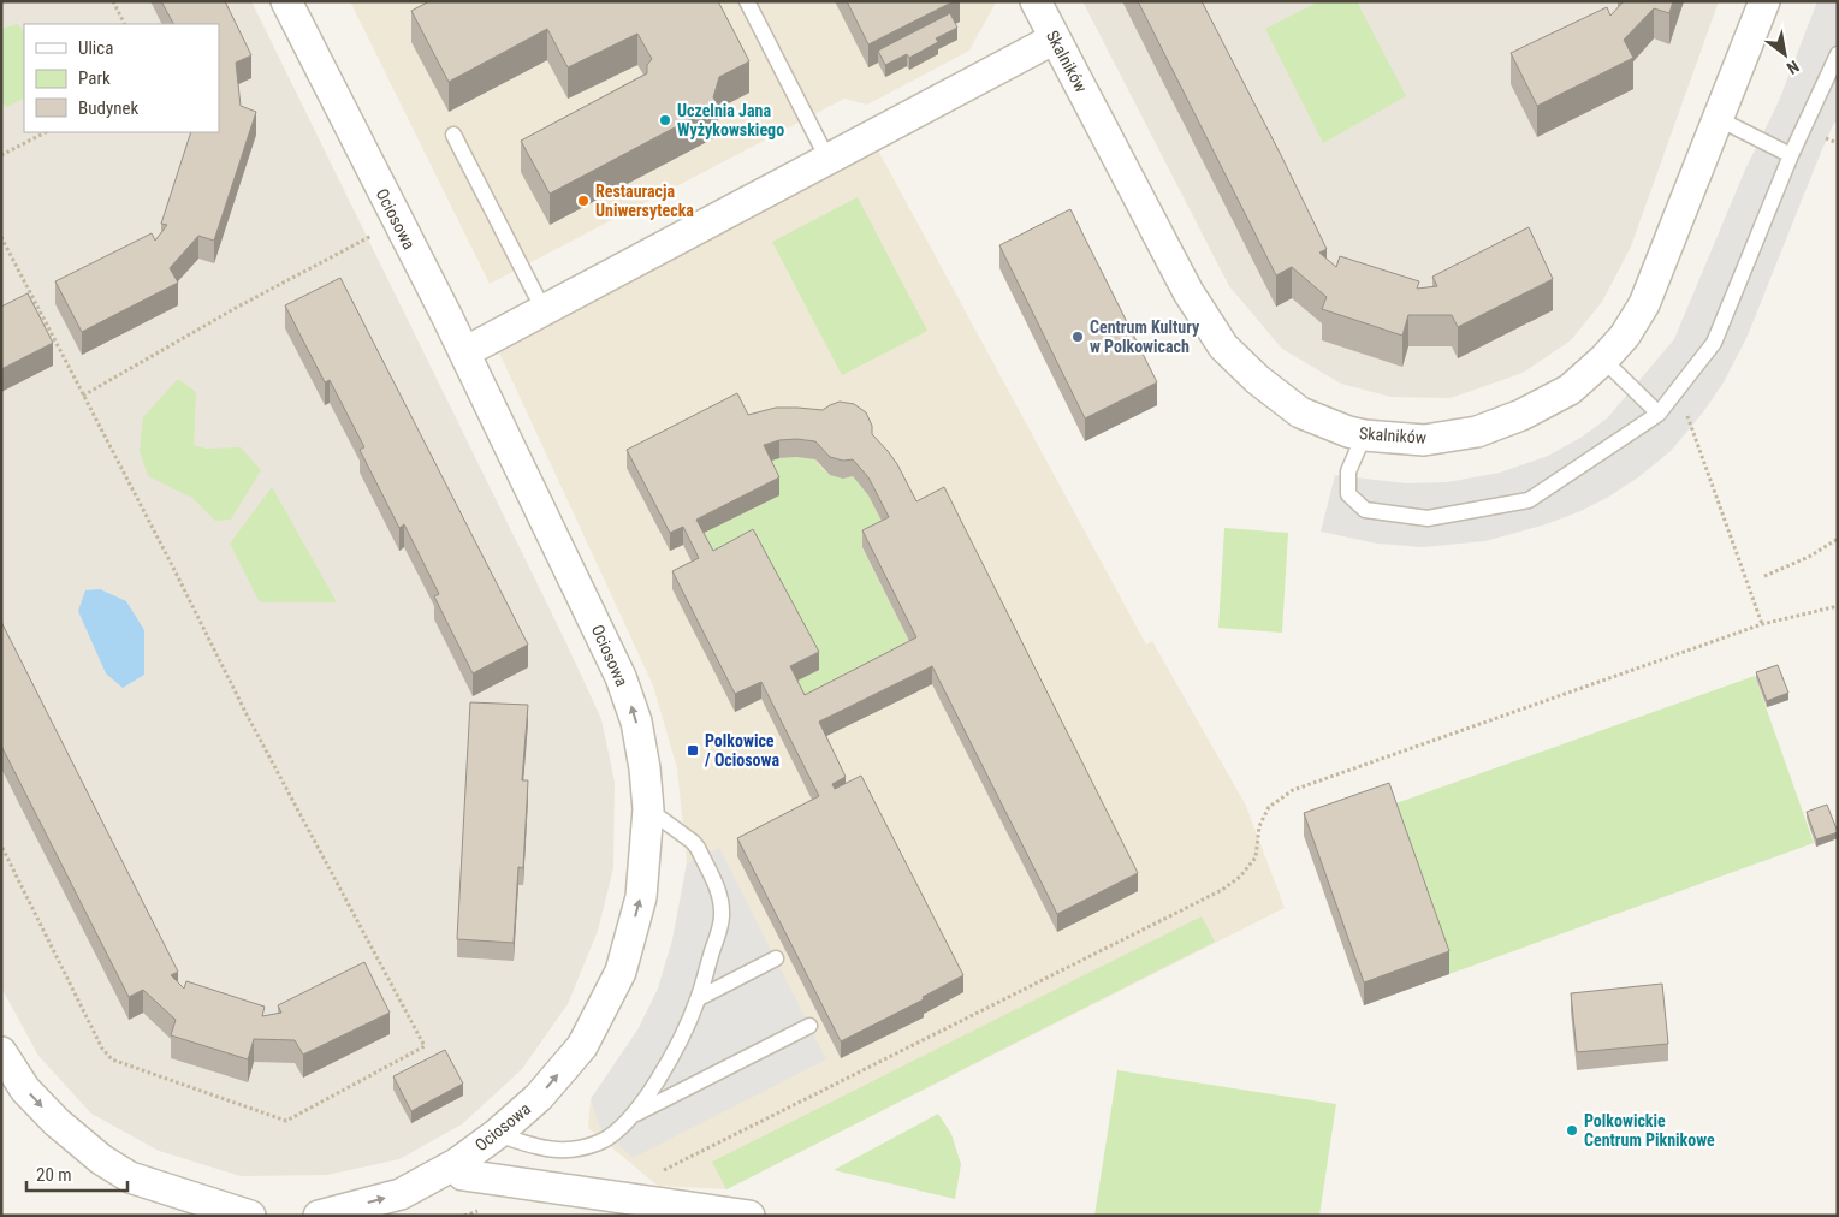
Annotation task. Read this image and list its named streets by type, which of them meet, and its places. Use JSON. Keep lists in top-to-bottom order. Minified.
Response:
{"streets":{"street":["Skalników","Ociosowa"]},"one_way":["Ociosowa"],"places":{"other":["Uczelnia Jana Wyżykowskiego","Restauracja Uniwersytecka","Centrum Kultury w Polkowicach","Polkowickie Centrum Piknikowe"],"transit":["Polkowice / Ociosowa"]},"legend":["Ulica","Park","Budynek"],"scale_bar":"20 m","north":"bottom right"}
